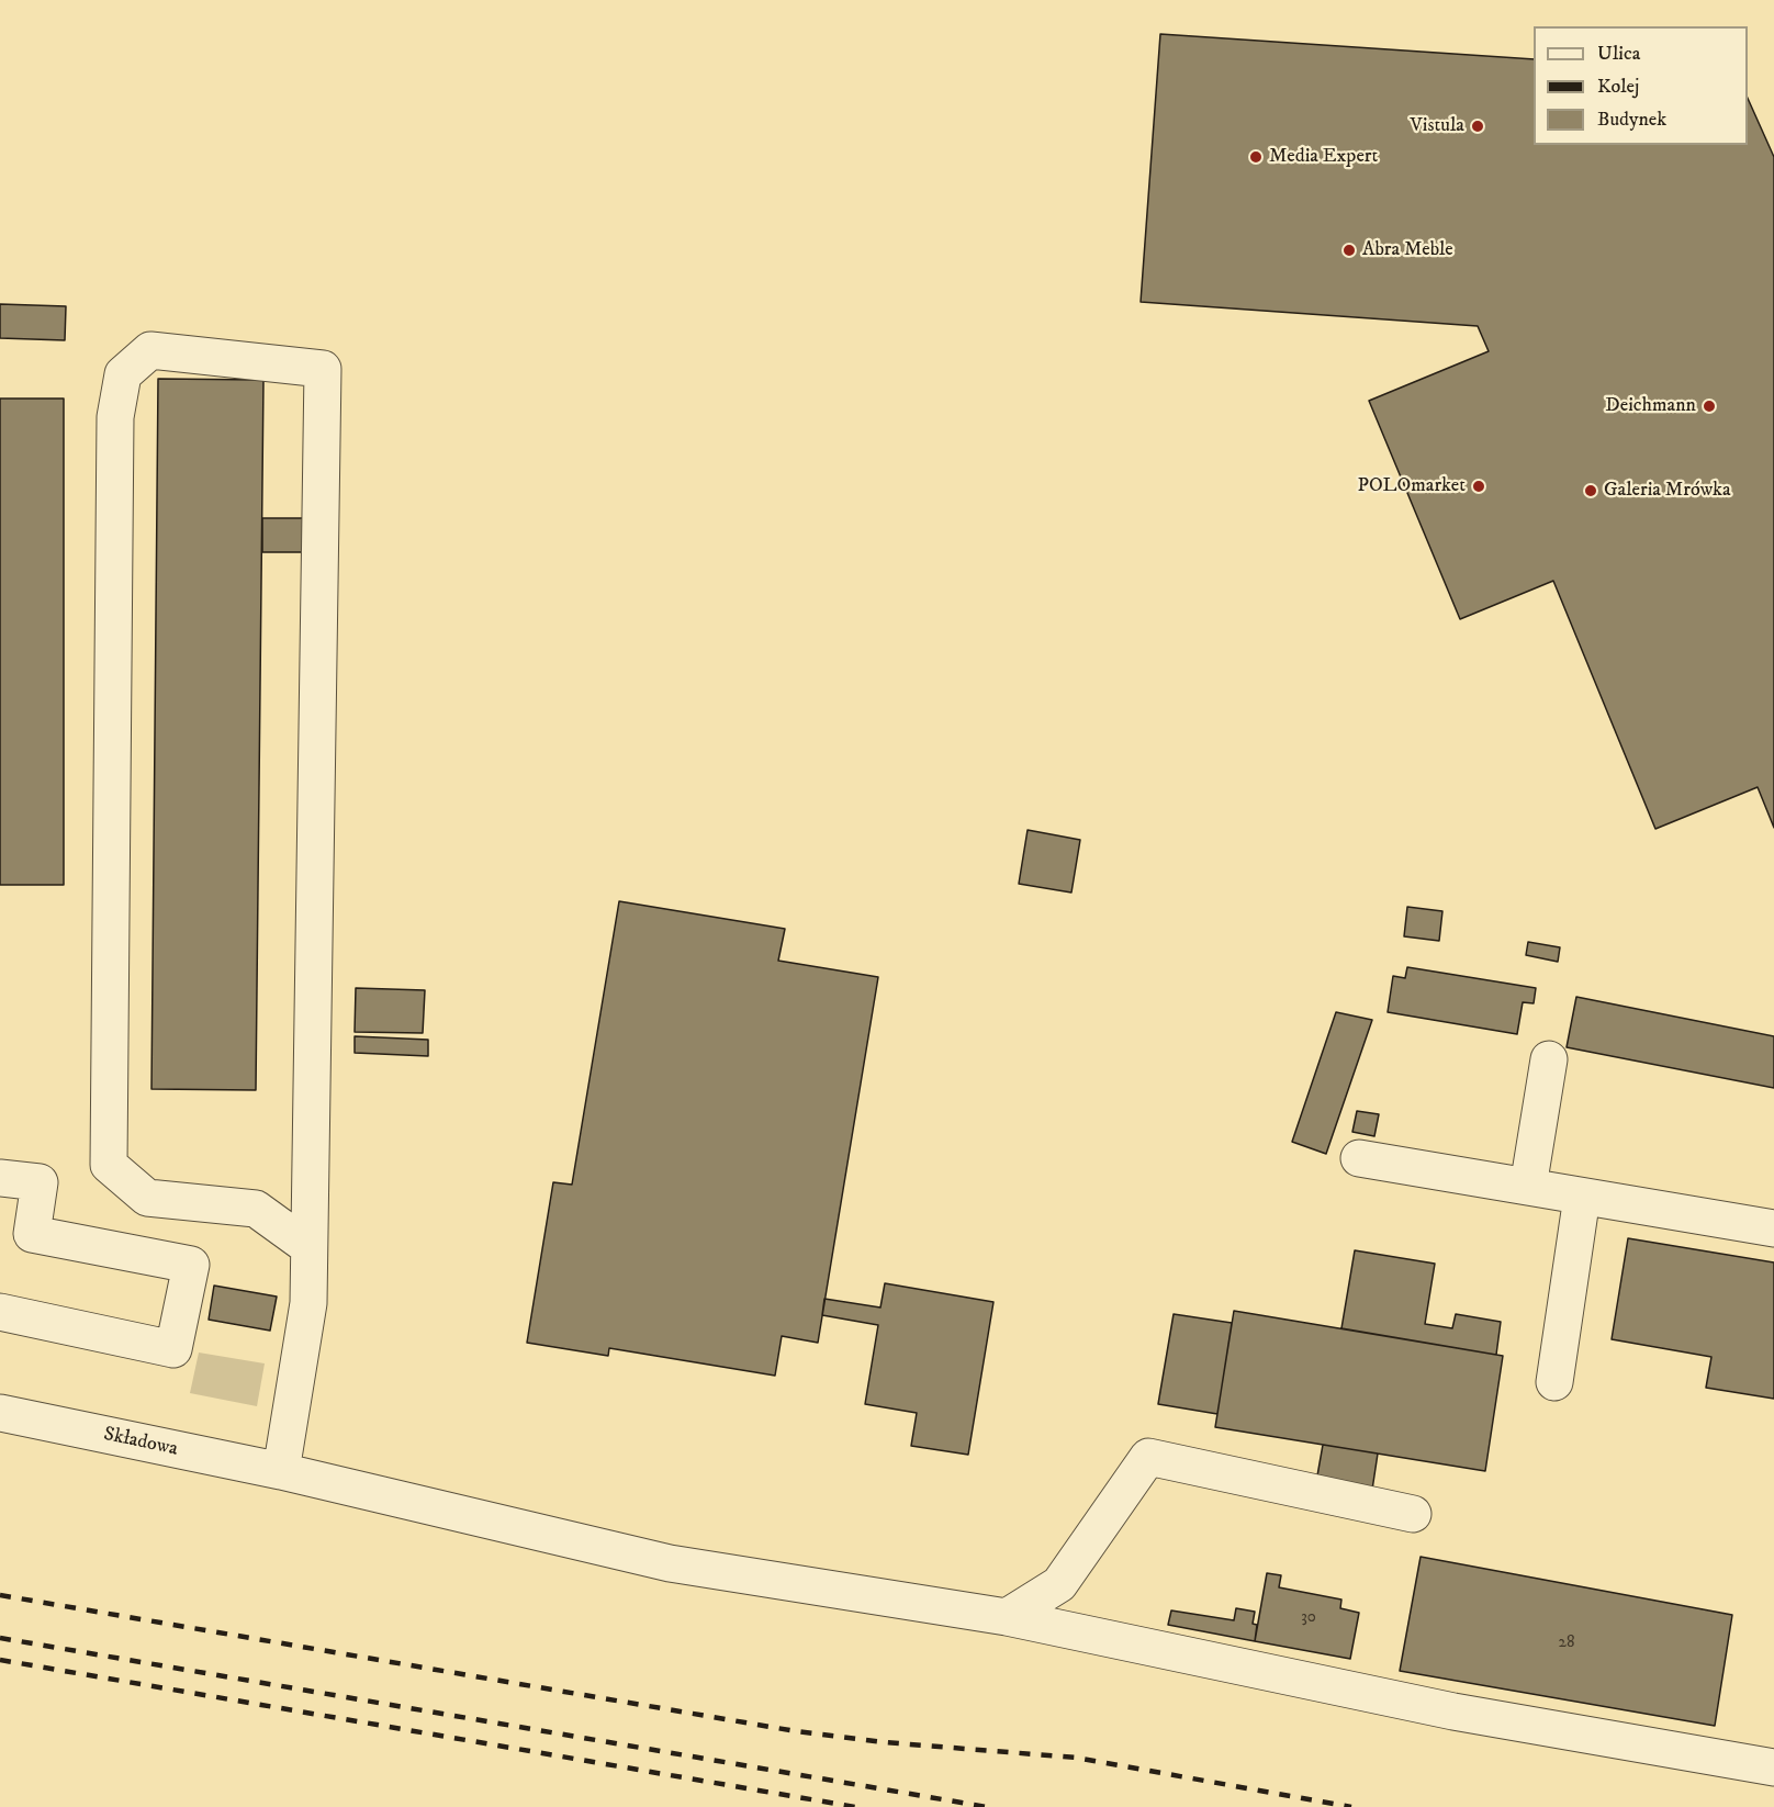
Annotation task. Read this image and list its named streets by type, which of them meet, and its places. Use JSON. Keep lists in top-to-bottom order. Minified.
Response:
{"streets":{"lane":["Składowa"]},"places":["Vistula","Media Expert","Abra Meble","Deichmann","POLOmarket","Galeria Mrówka"],"house_numbers":["30","28"],"legend":["Ulica","Kolej","Budynek"]}
